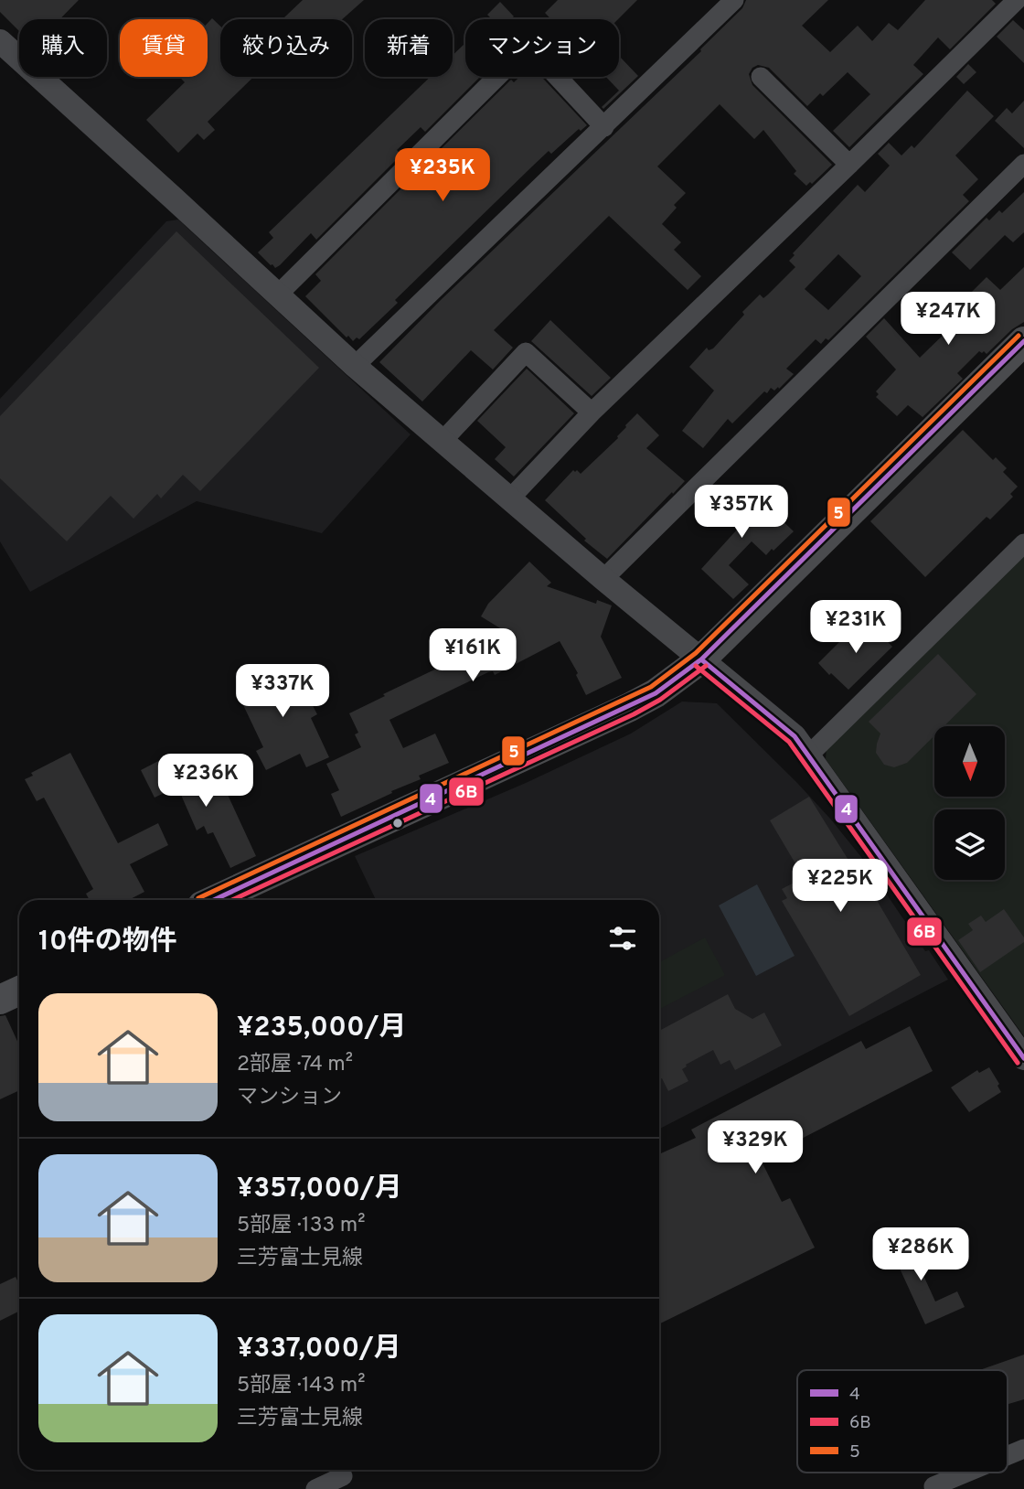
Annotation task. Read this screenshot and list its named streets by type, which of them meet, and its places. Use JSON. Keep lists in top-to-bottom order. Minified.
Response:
{"lines":["transit line 5","transit line 4","transit line 6B"],"legend":["4","6B","5"],"north":"bottom","page":{"chip":["購入","賃貸","絞り込み","新着","マンション"],"price":["¥235K","¥247K","¥357K","¥231K","¥161K","¥337K","¥236K","¥225K","¥329K","¥286K"],"heading":"10件の物件","list":[{"name":"¥235,000/月","note":"2部屋 · 74 m² · マンション"},{"name":"¥357,000/月","note":"5部屋 · 133 m² · 三芳富士見線"},{"name":"¥337,000/月","note":"5部屋 · 143 m² · 三芳富士見線"}]}}
